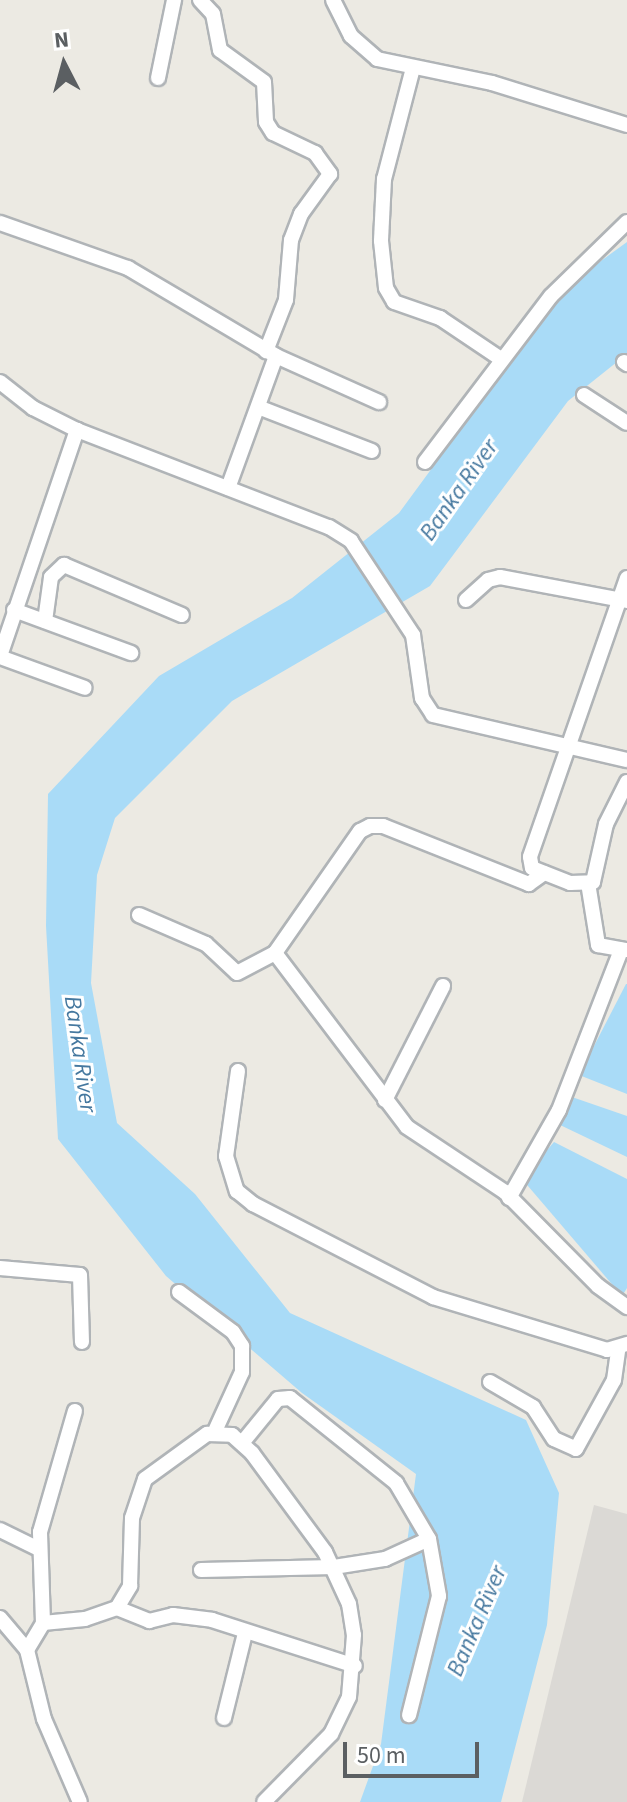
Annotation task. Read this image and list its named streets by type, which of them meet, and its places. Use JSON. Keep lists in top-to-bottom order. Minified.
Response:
{"water":["Banka River"],"scale_bar":"50 m","north":"top"}
